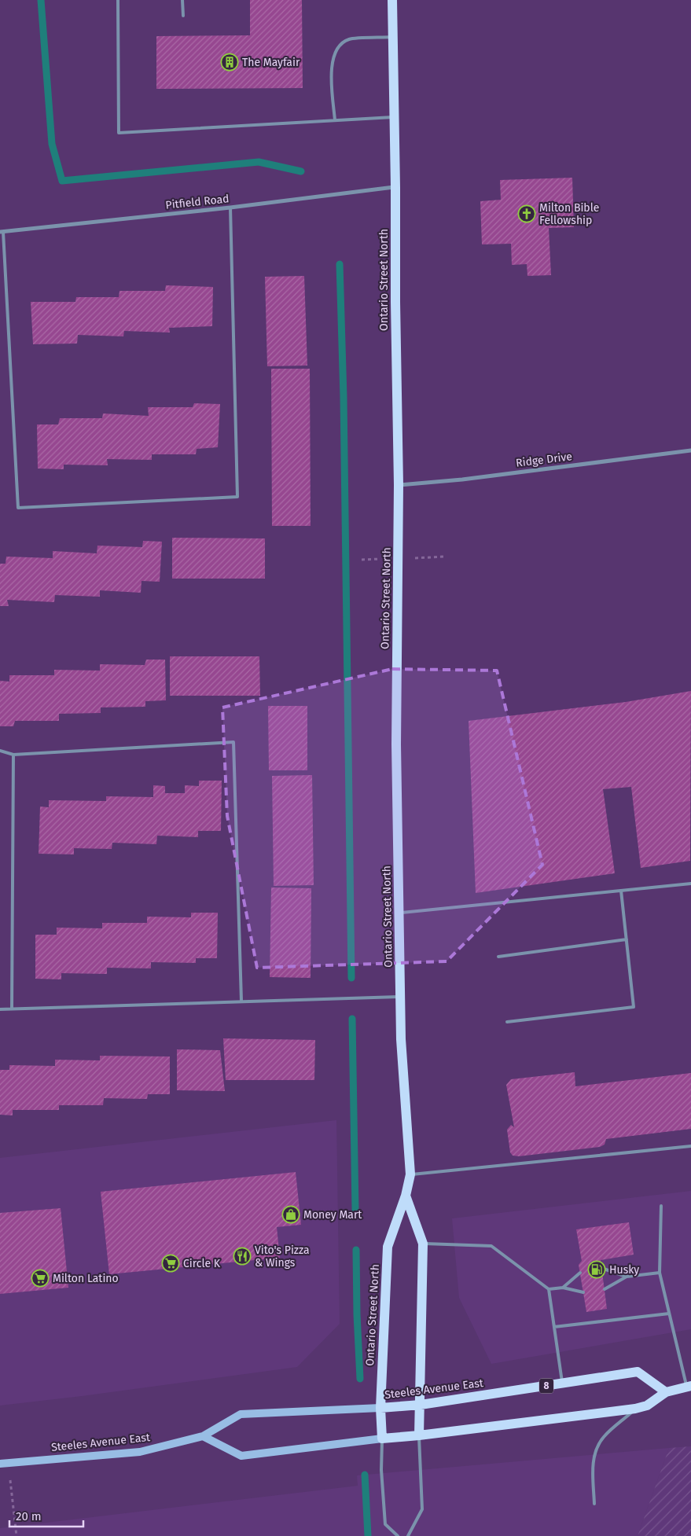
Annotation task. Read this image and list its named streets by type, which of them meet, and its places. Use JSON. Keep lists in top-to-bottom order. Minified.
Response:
{"streets":{"main road":["Ontario Street North","8","Steeles Avenue East"],"street":["Pitfield Road","Ridge Drive"]},"crossings":[["Pitfield Road","Ontario Street North"],["Ontario Street North","Ridge Drive"],["Ontario Street North","Steeles Avenue East"]],"places":{"building":["The Mayfair"],"church":["Milton Bible Fellowship"],"shop":["Money Mart"],"restaurant":["Vito's Pizza & Wings"],"supermarket":["Circle K","Milton Latino"],"fuel station":["Husky"]},"scale_bar":"20 m"}
